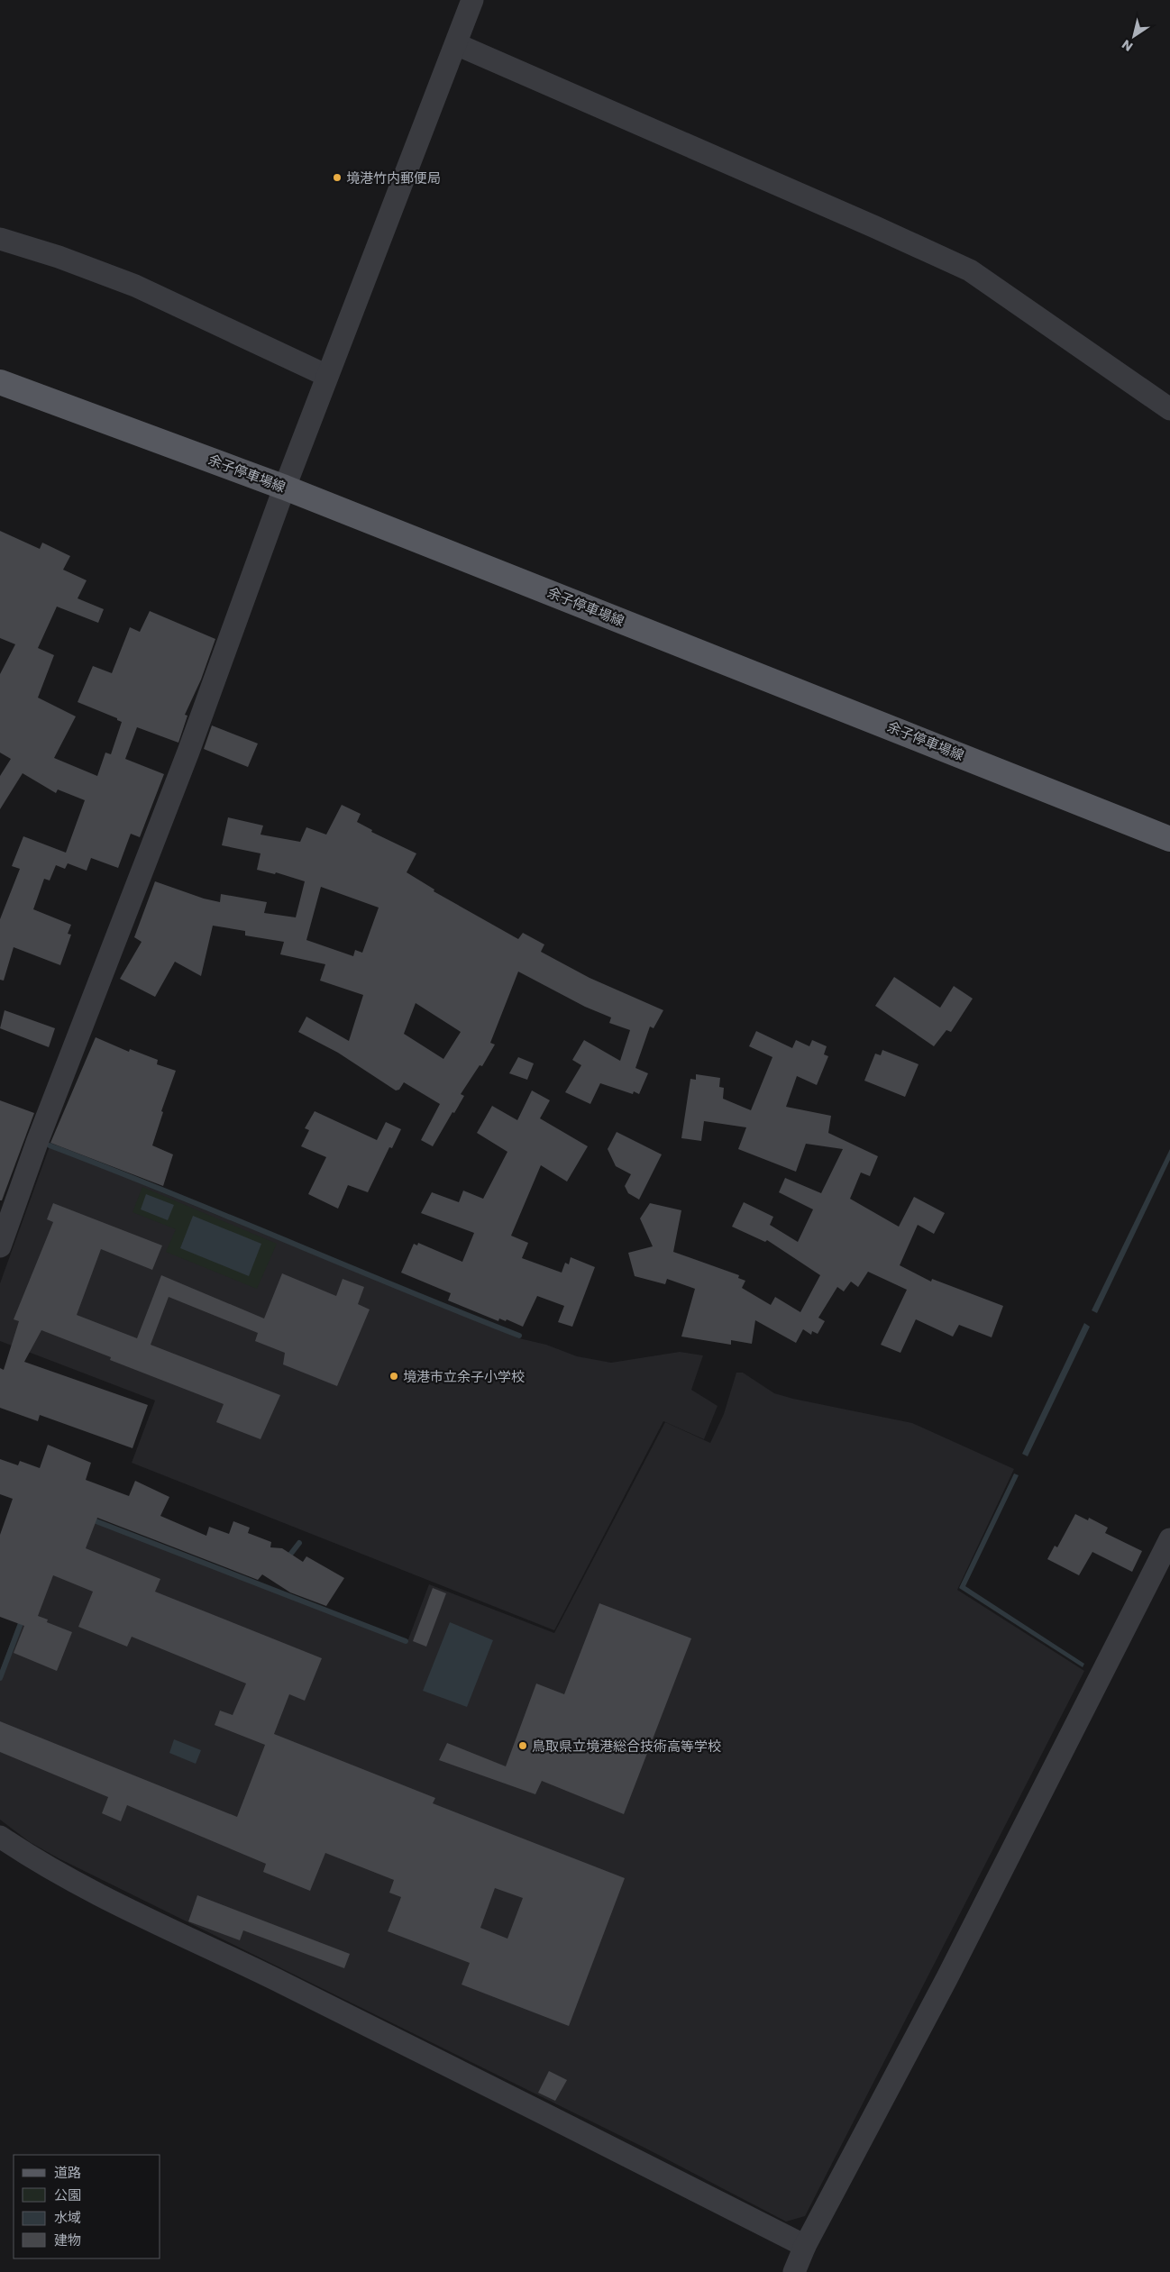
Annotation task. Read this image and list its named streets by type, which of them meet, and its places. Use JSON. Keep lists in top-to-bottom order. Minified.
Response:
{"streets":{"main road":["余子停車場線"]},"places":["境港竹内郵便局","境港市立余子小学校","鳥取県立境港総合技術高等学校"],"legend":["道路","公園","水域","建物"],"north":"bottom left"}
